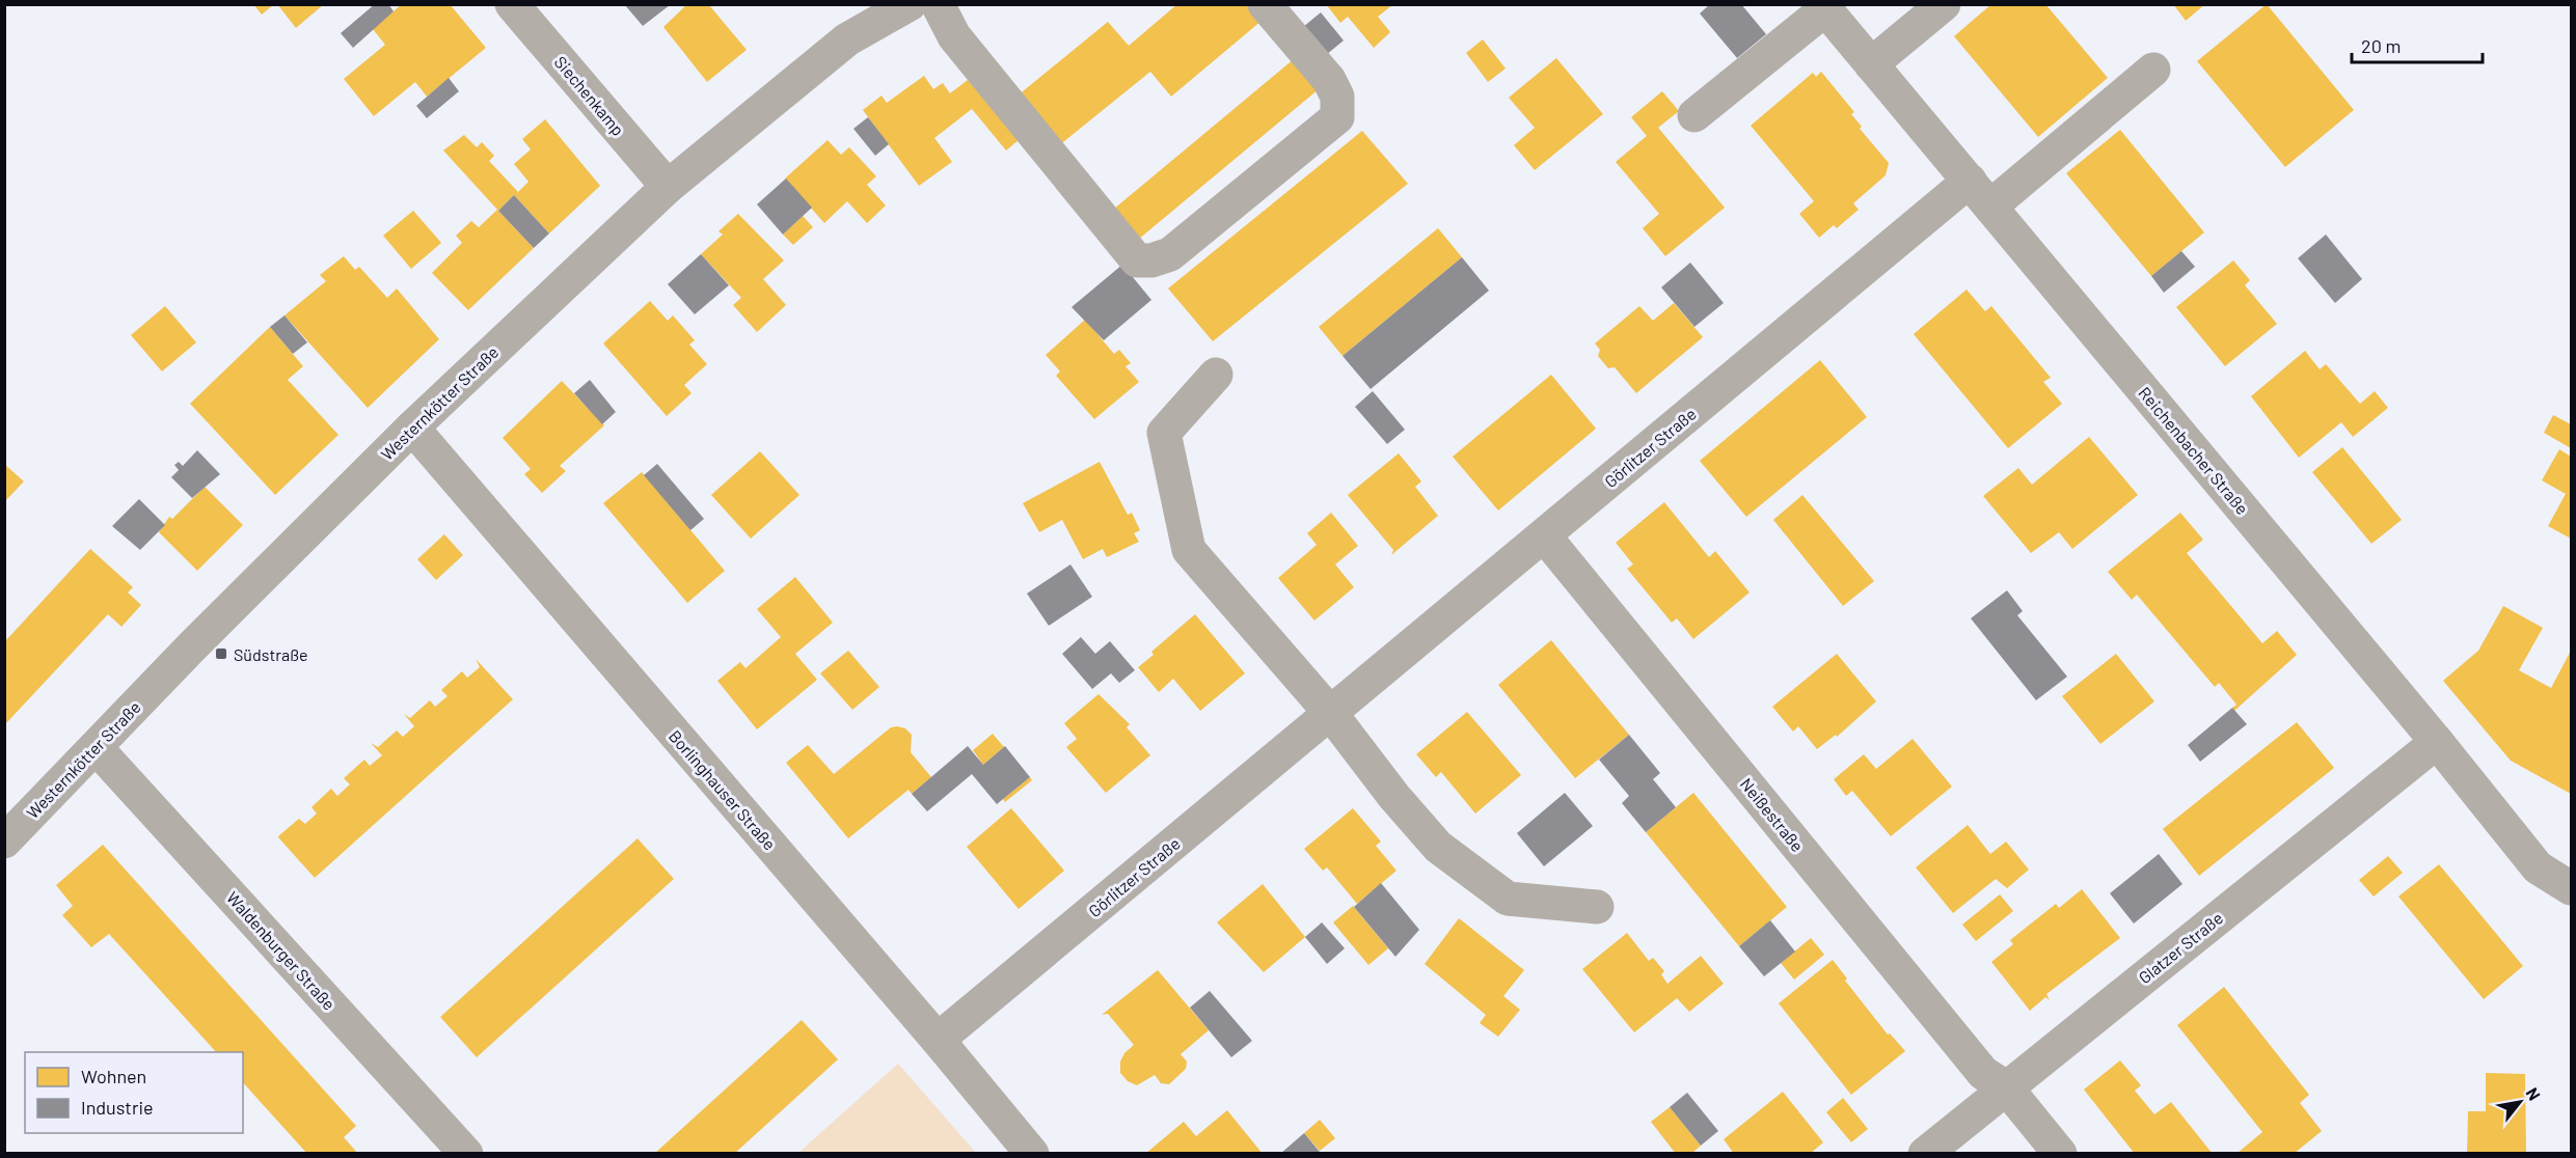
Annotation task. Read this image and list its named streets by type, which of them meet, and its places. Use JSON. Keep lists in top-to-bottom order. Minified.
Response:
{"streets":{"street":["Siechenkamp","Westernkötter Straße","Görlitzer Straße","Reichenbacher Straße","Borlinghauser Straße","Neißestraße","Glatzer Straße","Waldenburger Straße"]},"crossings":[["Siechenkamp","Westernkötter Straße"],["Westernkötter Straße","Borlinghauser Straße"],["Westernkötter Straße","Waldenburger Straße"],["Görlitzer Straße","Reichenbacher Straße"],["Görlitzer Straße","Borlinghauser Straße"],["Görlitzer Straße","Neißestraße"],["Reichenbacher Straße","Glatzer Straße"],["Neißestraße","Glatzer Straße"]],"places":{"transit":["Südstraße"]},"legend":["Wohnen","Industrie"],"scale_bar":"20 m","north":"top right"}
